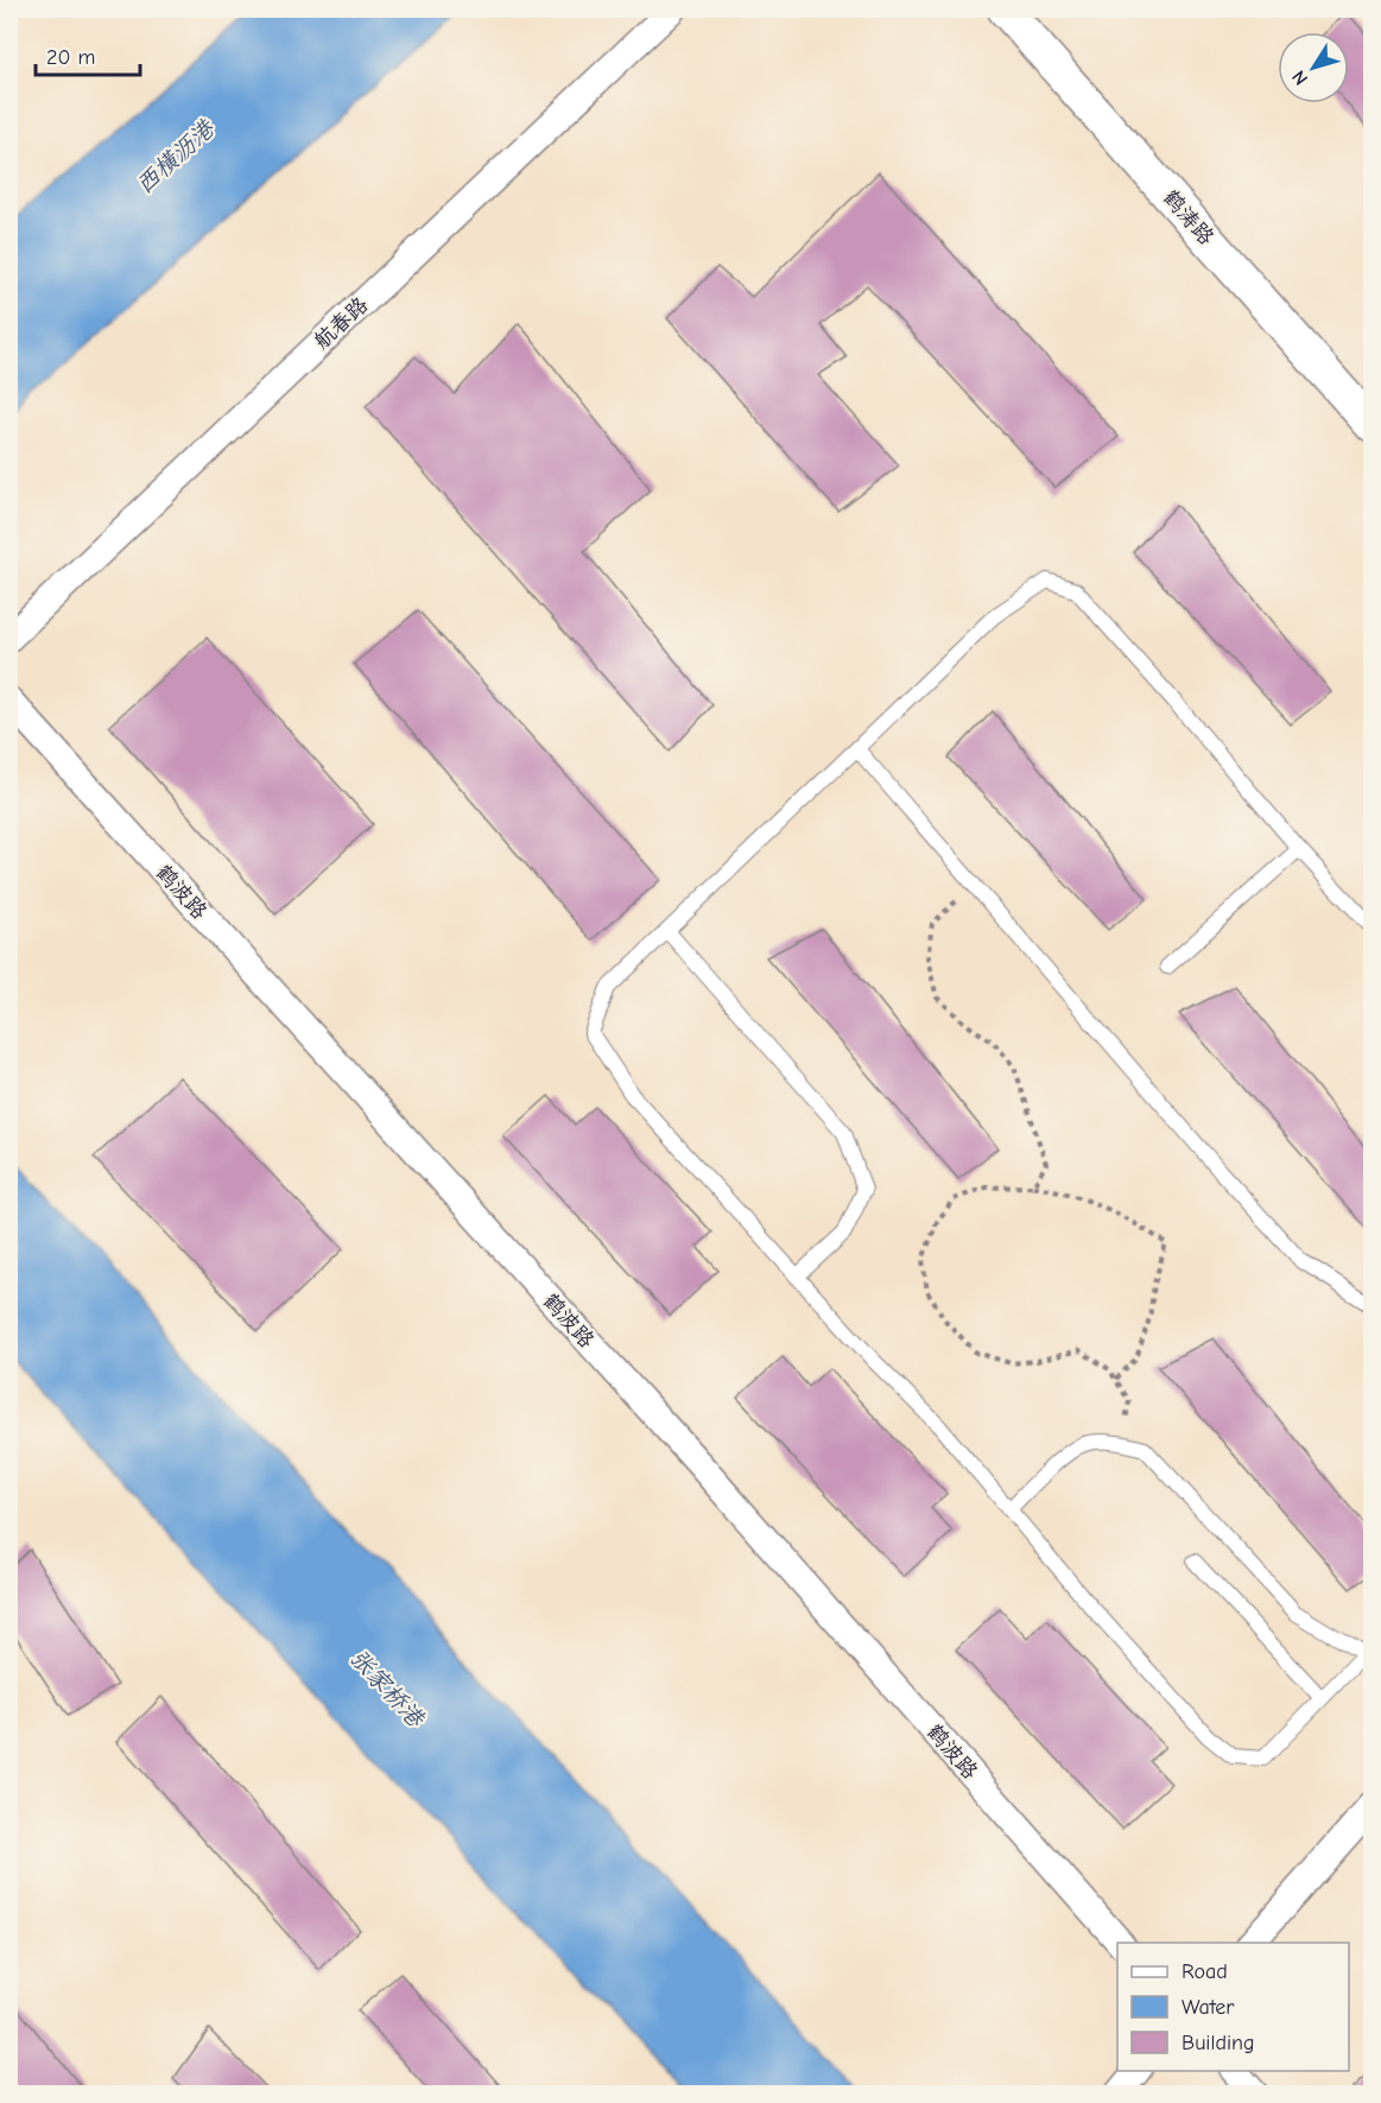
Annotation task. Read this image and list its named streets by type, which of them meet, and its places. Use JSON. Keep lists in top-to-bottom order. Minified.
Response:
{"streets":{"street":["鹤涛路","航春路","鹤波路"]},"water":["西横沥港","张家桥港"],"legend":["Road","Water","Building"],"scale_bar":"20 m","north":"bottom left"}
